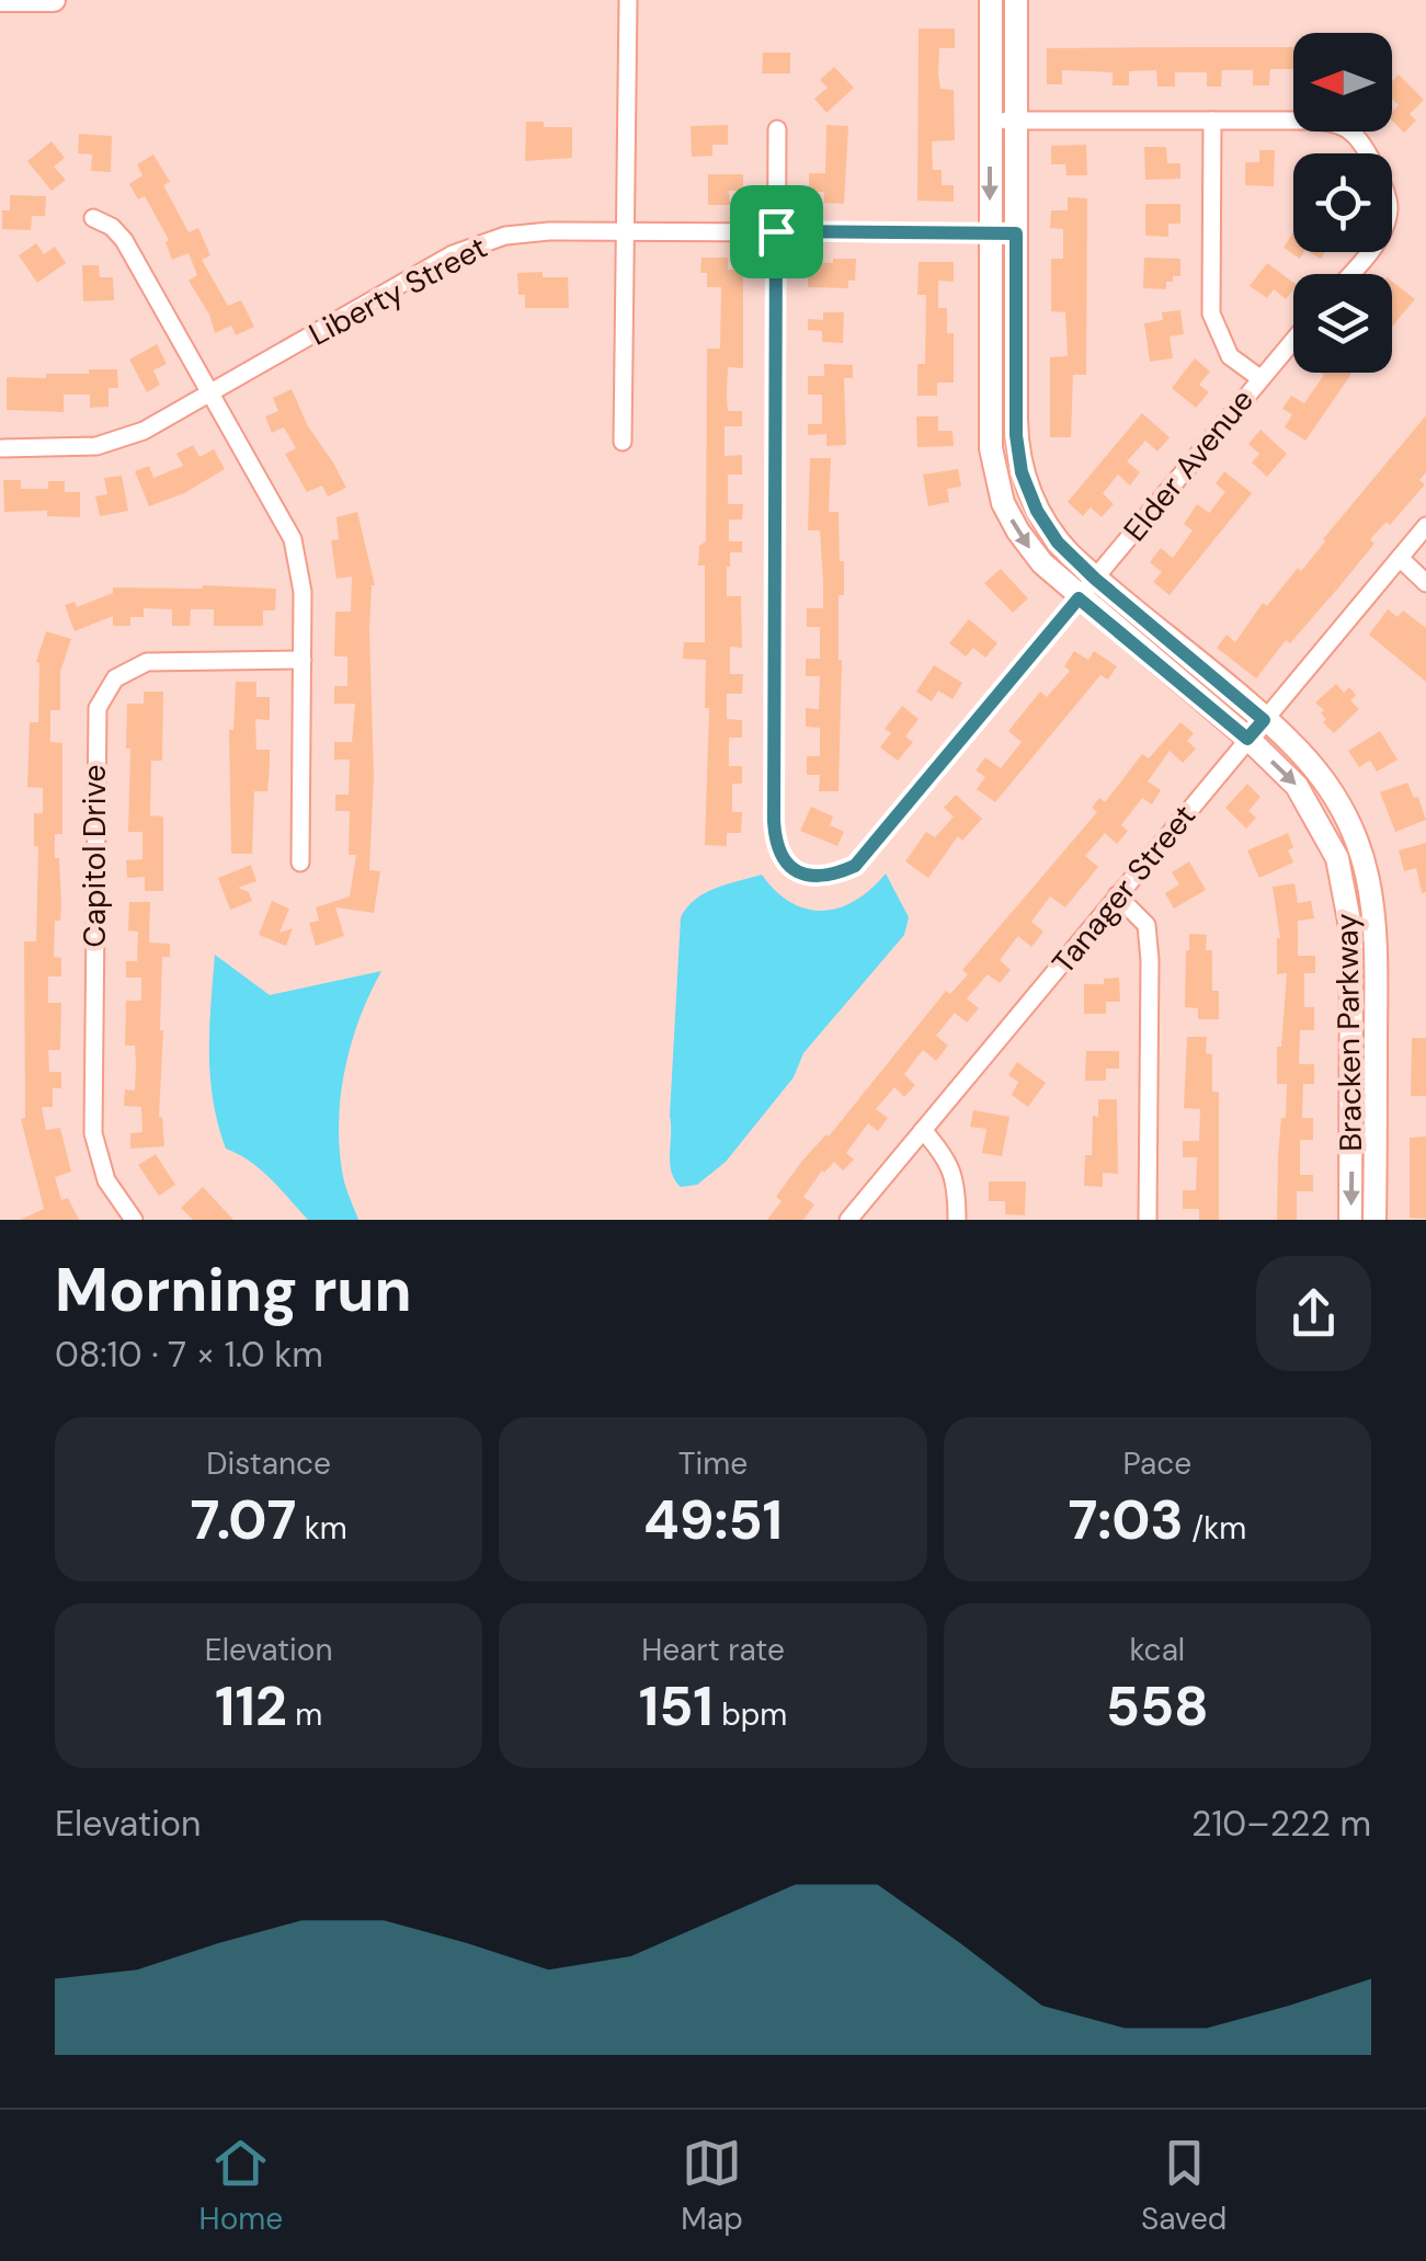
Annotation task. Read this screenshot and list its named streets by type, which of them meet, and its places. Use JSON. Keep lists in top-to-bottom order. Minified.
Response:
{"streets":{"street":["Liberty Street","Elder Avenue","Capitol Drive","Tanager Street","Bracken Parkway"]},"crossings":[["Liberty Street","Elder Avenue"],["Liberty Street","Bracken Parkway"],["Elder Avenue","Bracken Parkway"],["Tanager Street","Bracken Parkway"]],"north":"left","page":{"heading":["Morning run","08:10 · 7 × 1.0 km"],"stats":[["Distance","7.07 km"],["Time","49:51"],["Pace","7:03 /km"],["Elevation","112 m"],["Heart rate","151 bpm"],["kcal","558"]],"chart":["Elevation","210–222 m"],"tabs":["Home","Map","Saved"]}}
